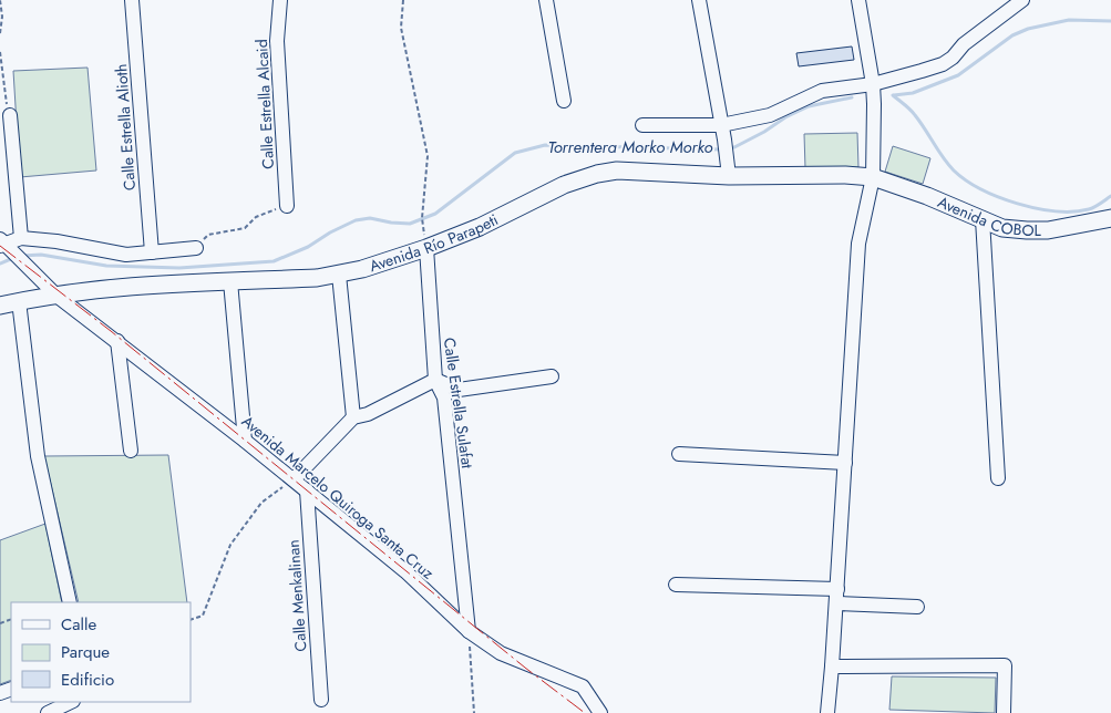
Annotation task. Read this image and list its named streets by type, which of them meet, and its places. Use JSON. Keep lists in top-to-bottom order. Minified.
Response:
{"streets":{"main road":["Avenida COBOL","Avenida Río Parapeti"],"street":["Calle Estrella Alcaid","Calle Estrella Alioth","Calle Estrella Sulafat","Avenida Marcelo Quiroga Santa Cruz","Calle Menkalinan"]},"crossings":[["Avenida COBOL","Avenida Río Parapeti"],["Avenida Río Parapeti","Calle Estrella Sulafat"],["Avenida Río Parapeti","Avenida Marcelo Quiroga Santa Cruz"],["Calle Estrella Sulafat","Avenida Marcelo Quiroga Santa Cruz"],["Avenida Marcelo Quiroga Santa Cruz","Calle Menkalinan"]],"water":["Torrentera Morko Morko"],"legend":["Calle","Parque","Edificio"]}
